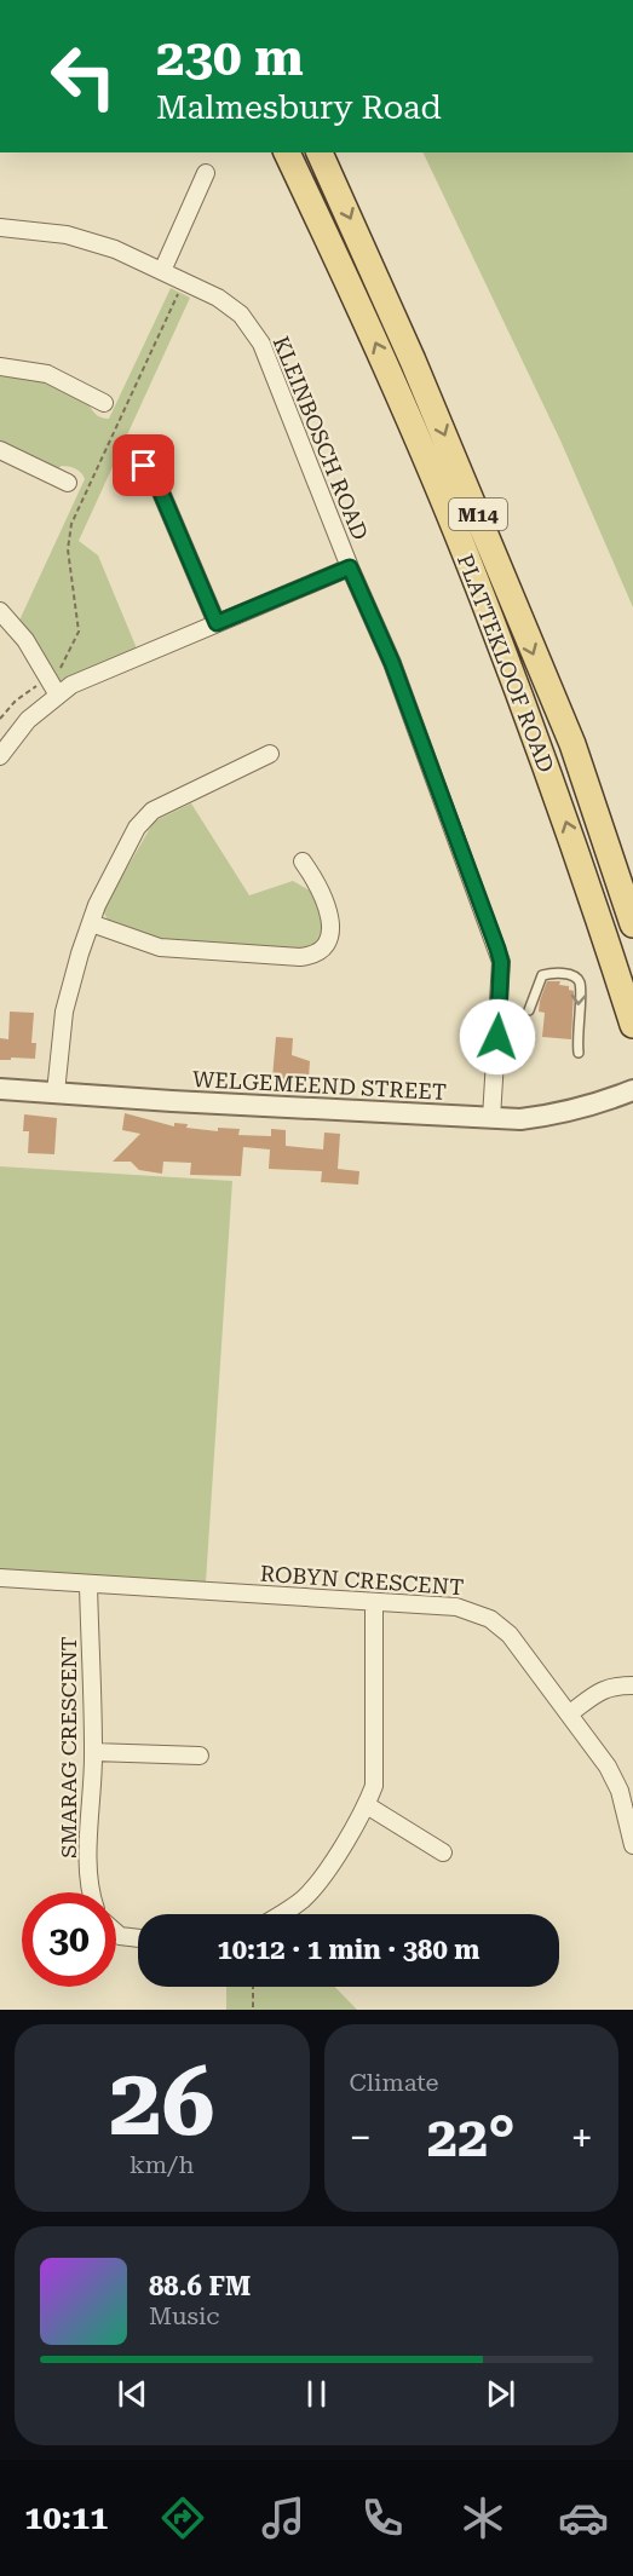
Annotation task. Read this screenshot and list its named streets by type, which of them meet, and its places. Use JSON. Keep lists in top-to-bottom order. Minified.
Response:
{"streets":{"main road":["M14","PLATTEKLOOF ROAD"],"street":["KLEINBOSCH ROAD","WELGEMEEND STREET","ROBYN CRESCENT","SMARAG CRESCENT"]},"crossings":[["KLEINBOSCH ROAD","WELGEMEEND STREET"],["ROBYN CRESCENT","SMARAG CRESCENT"]],"page":{"turn":["230 m","Malmesbury Road"],"limit":"30","trip":"10:12 · 1 min · 380 m","tile":[["26","km/h"],"Climate"],"heat":["−","22°","+"],"song":["88.6 FM","Music"],"tabs":"10:11"}}
